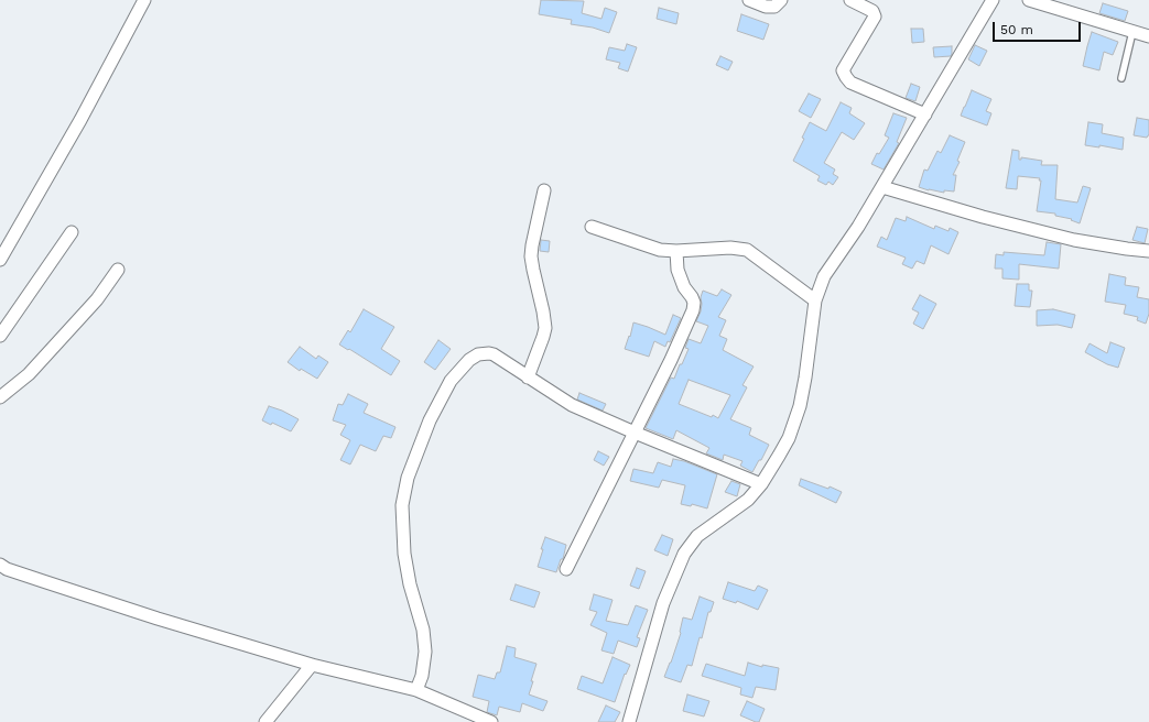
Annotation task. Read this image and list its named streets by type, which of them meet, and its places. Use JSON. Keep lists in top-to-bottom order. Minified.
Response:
{"scale_bar":"50 m"}
